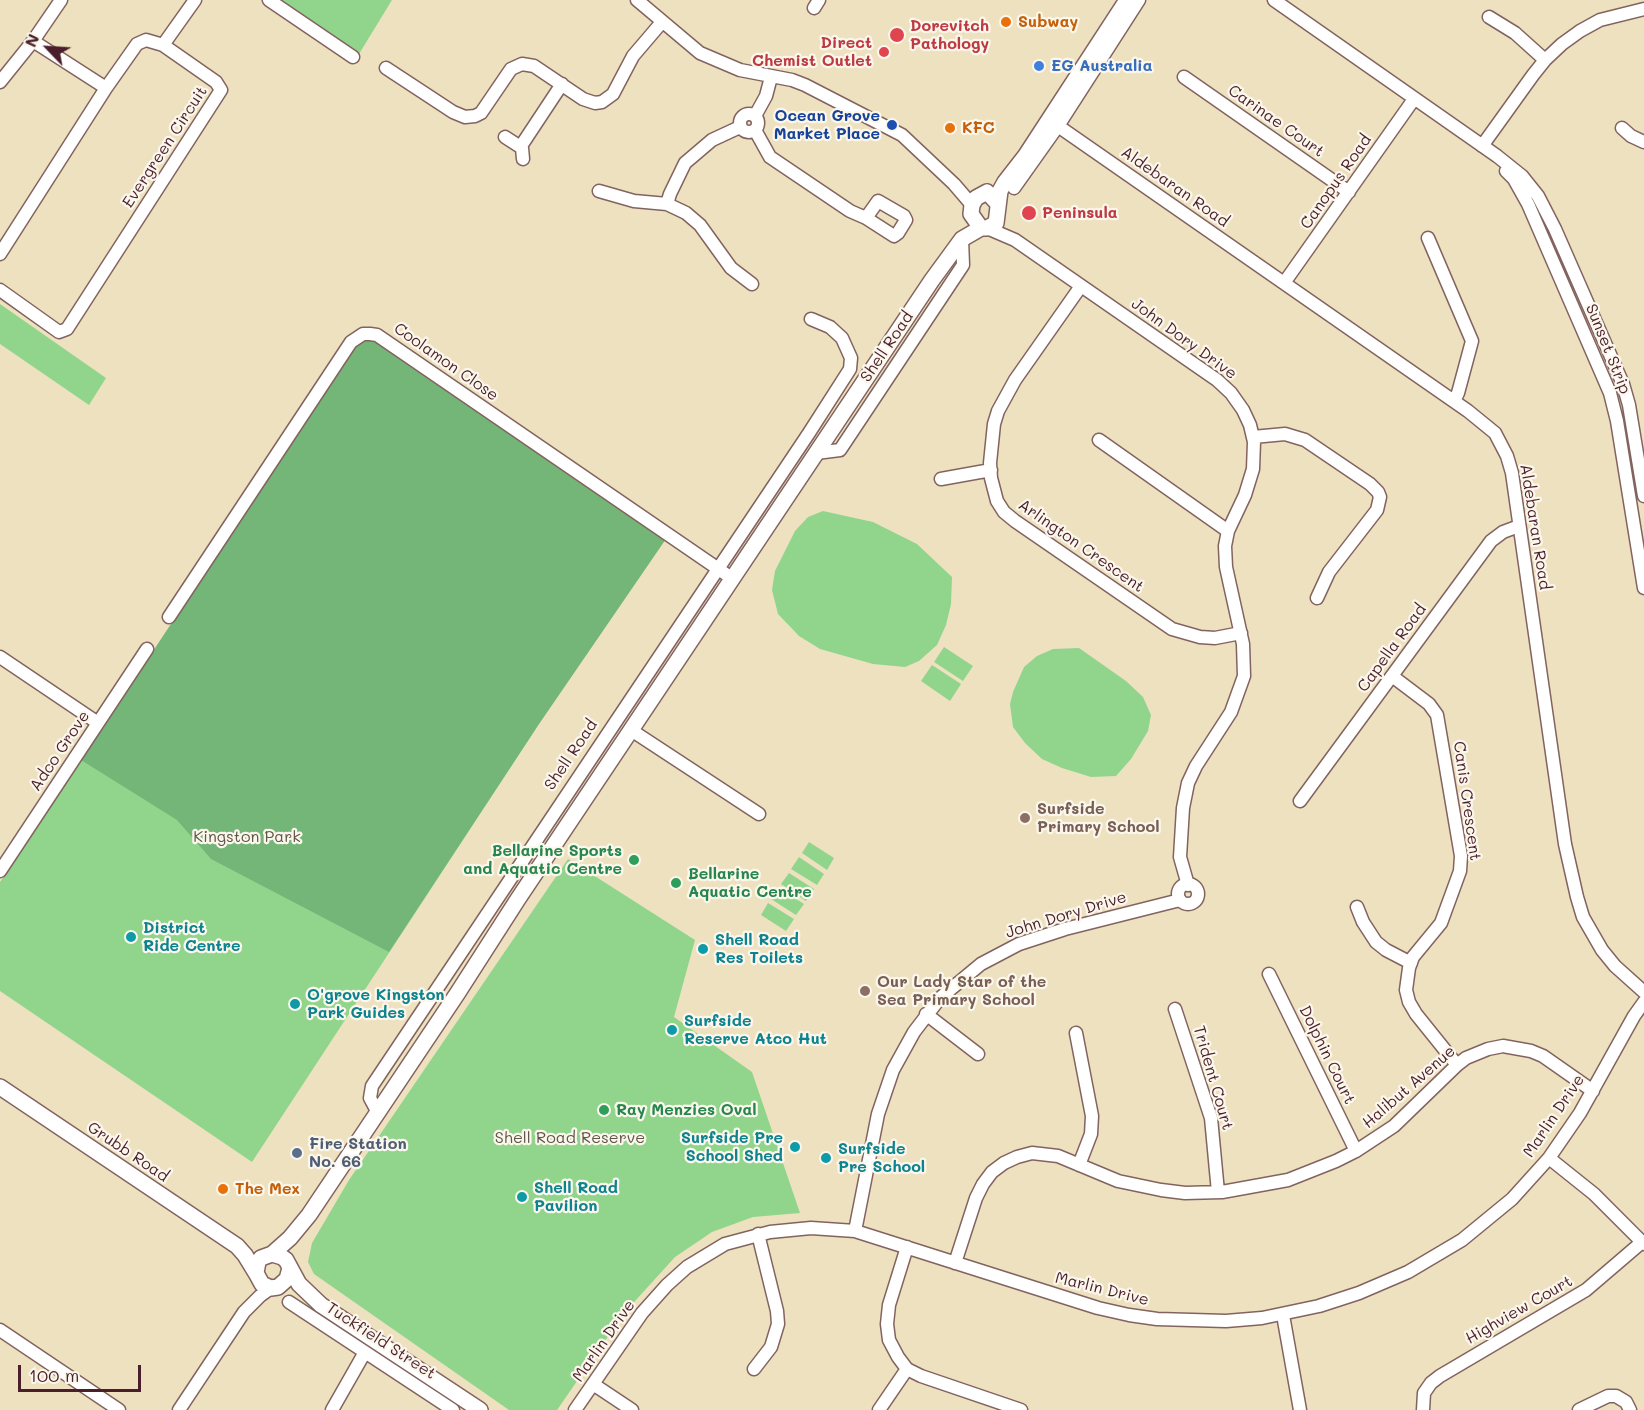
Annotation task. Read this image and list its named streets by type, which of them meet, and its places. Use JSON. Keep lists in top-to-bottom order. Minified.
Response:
{"streets":{"main road":["Shell Road","Grubb Road","Tuckfield Street"],"street":["Carinae Court","Evergreen Circuit","Canopus Road","Aldebaran Road","John Dory Drive","Sunset Strip","Coolamon Close","Arlington Crescent","Capella Road","Adco Grove","Canis Crescent","Dolphin Court","Trident Court","Halibut Avenue","Marlin Drive","Highview Court"]},"crossings":[["Carinae Court","Canopus Road"],["Canopus Road","Aldebaran Road"],["Canopus Road","Sunset Strip"],["Aldebaran Road","Capella Road"],["John Dory Drive","Shell Road"],["John Dory Drive","Arlington Crescent"],["John Dory Drive","Marlin Drive"],["Shell Road","Coolamon Close"],["Shell Road","Grubb Road"],["Shell Road","Tuckfield Street"],["Capella Road","Canis Crescent"],["Canis Crescent","Halibut Avenue"],["Dolphin Court","Halibut Avenue"],["Trident Court","Halibut Avenue"],["Halibut Avenue","Marlin Drive"],["Grubb Road","Tuckfield Street"]],"parks":["Kingston Park","Shell Road Reserve"],"places":["Subway","Dorevitch Pathology","Direct Chemist Outlet","EG Australia","Ocean Grove Market Place","KFC","Peninsula","Surfside Primary School","Bellarine Sports and Aquatic Centre","Bellarine Aquatic Centre","District Ride Centre","Shell Road Res Toilets","Our Lady Star of the Sea Primary School","O'grove Kingston Park Guides","Surfside Reserve Atco Hut","Ray Menzies Oval","Surfside Pre School Shed","Fire Station No. 66","Surfside Pre School","The Mex","Shell Road Pavilion"],"scale_bar":"100 m","north":"top left"}
